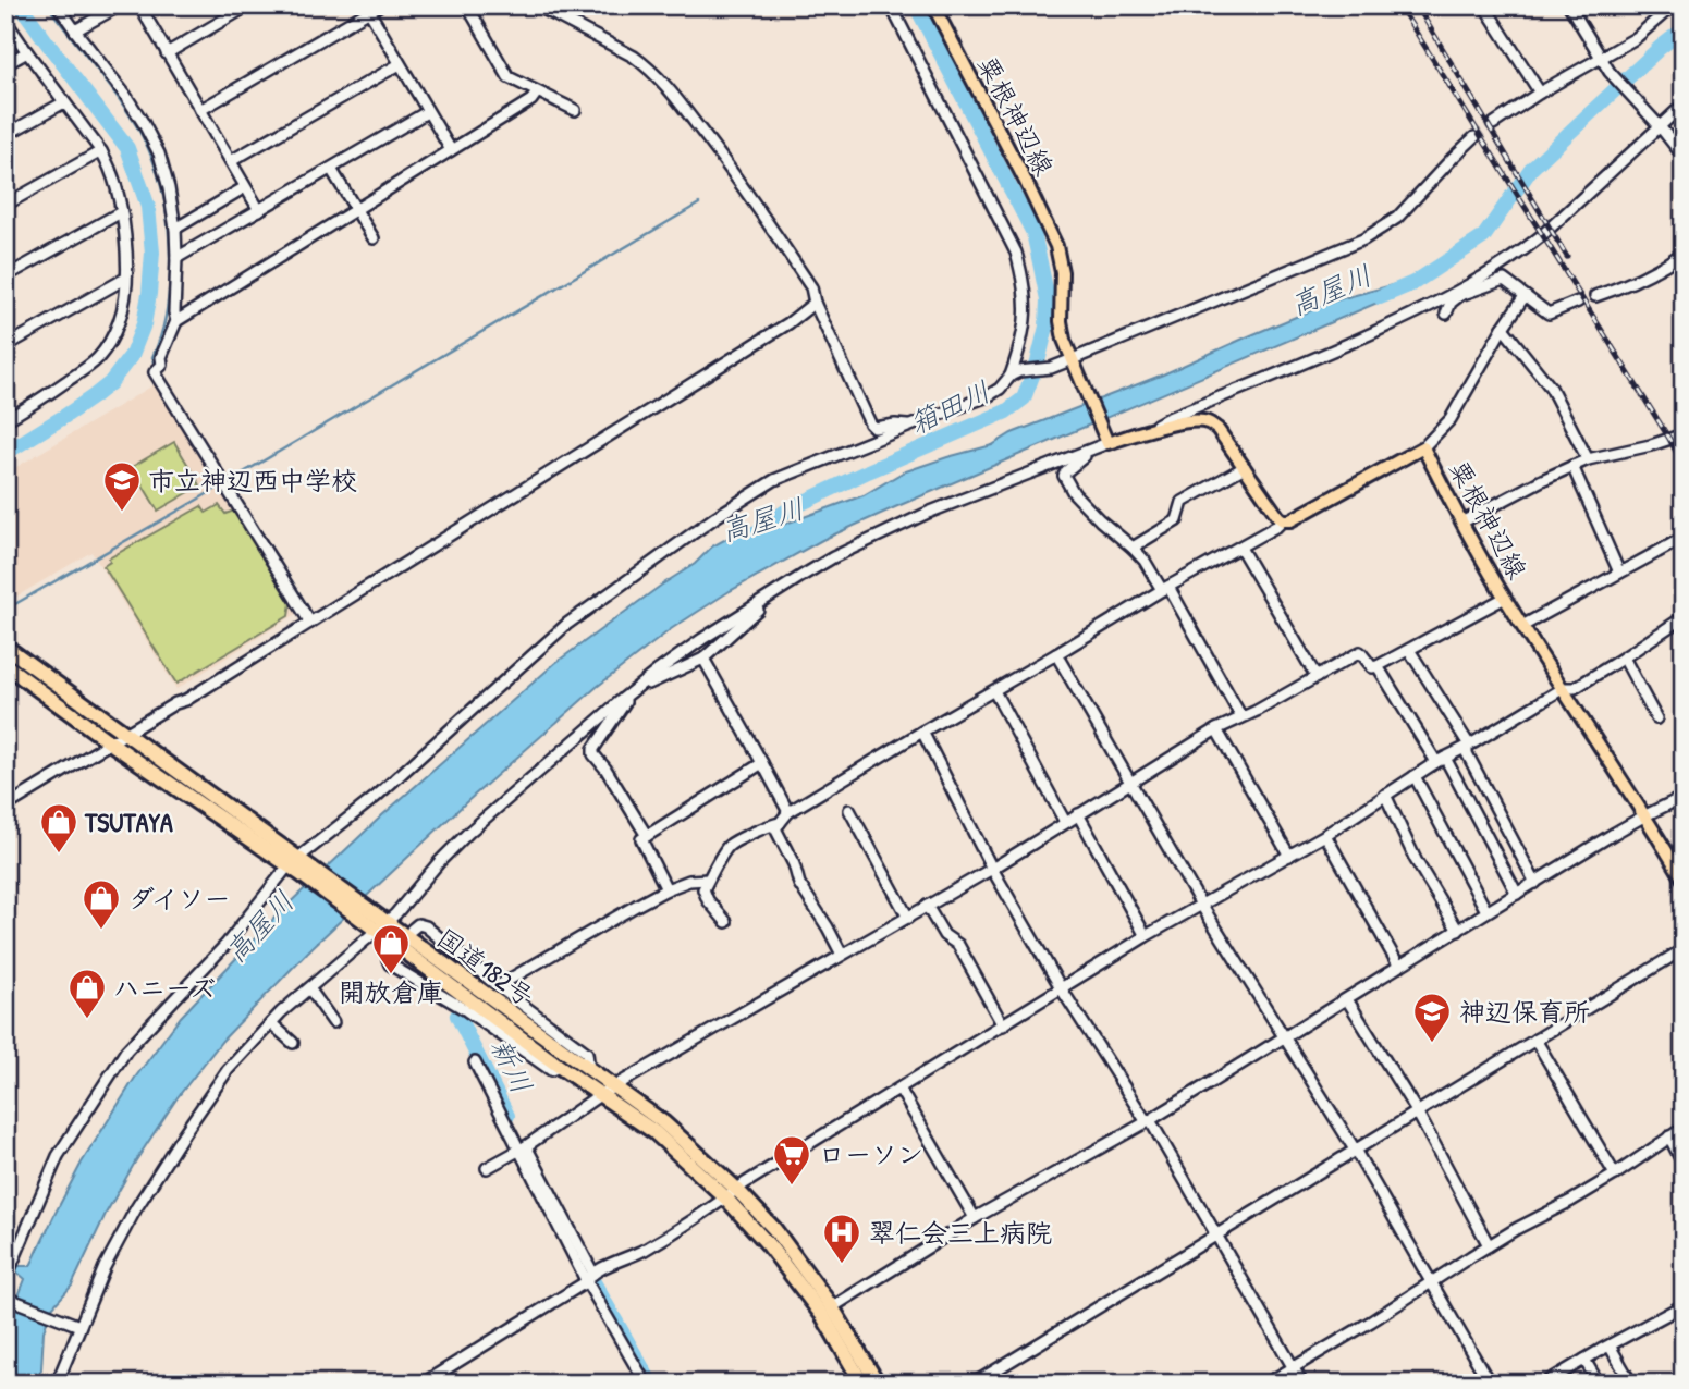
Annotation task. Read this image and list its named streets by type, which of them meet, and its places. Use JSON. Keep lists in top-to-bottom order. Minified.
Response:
{"streets":{"highway":["国道182号"],"main road":["粟根神辺線"]},"water":["高屋川","箱田川","新川"],"places":{"school or university":["市立神辺西中学校","神辺保育所"],"shop":["TSUTAYA","ダイソー","開放倉庫","ハニーズ"],"supermarket":["ローソン"],"hospital":["翠仁会三上病院"]}}
